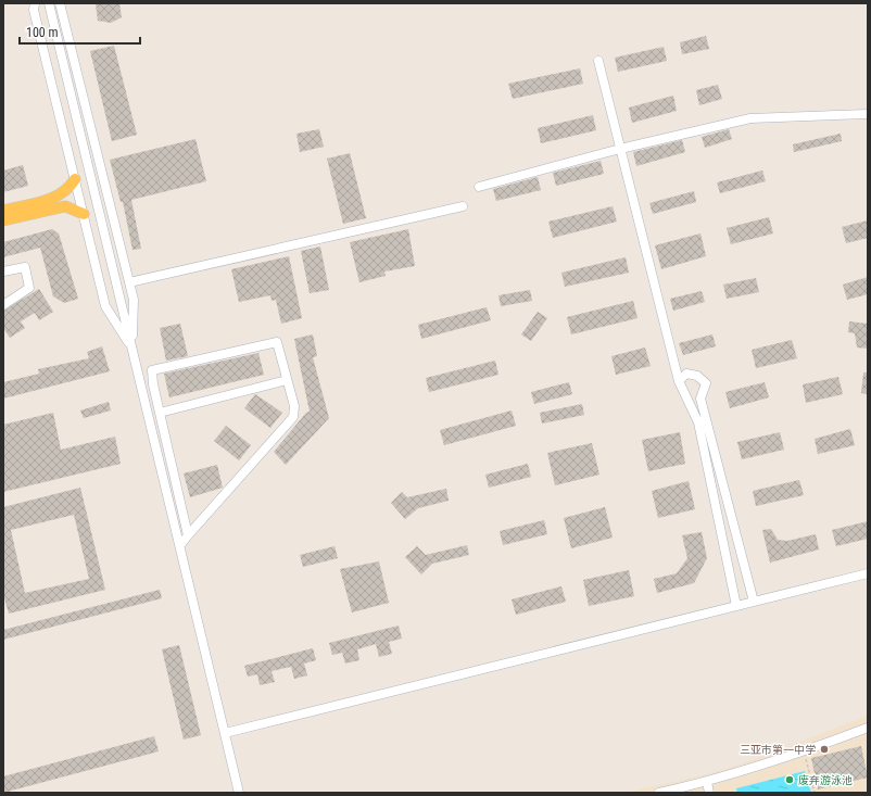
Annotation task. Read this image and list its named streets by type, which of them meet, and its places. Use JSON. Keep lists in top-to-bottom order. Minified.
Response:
{"places":["三亚市第一中学","废弃游泳池"],"scale_bar":"100 m"}
